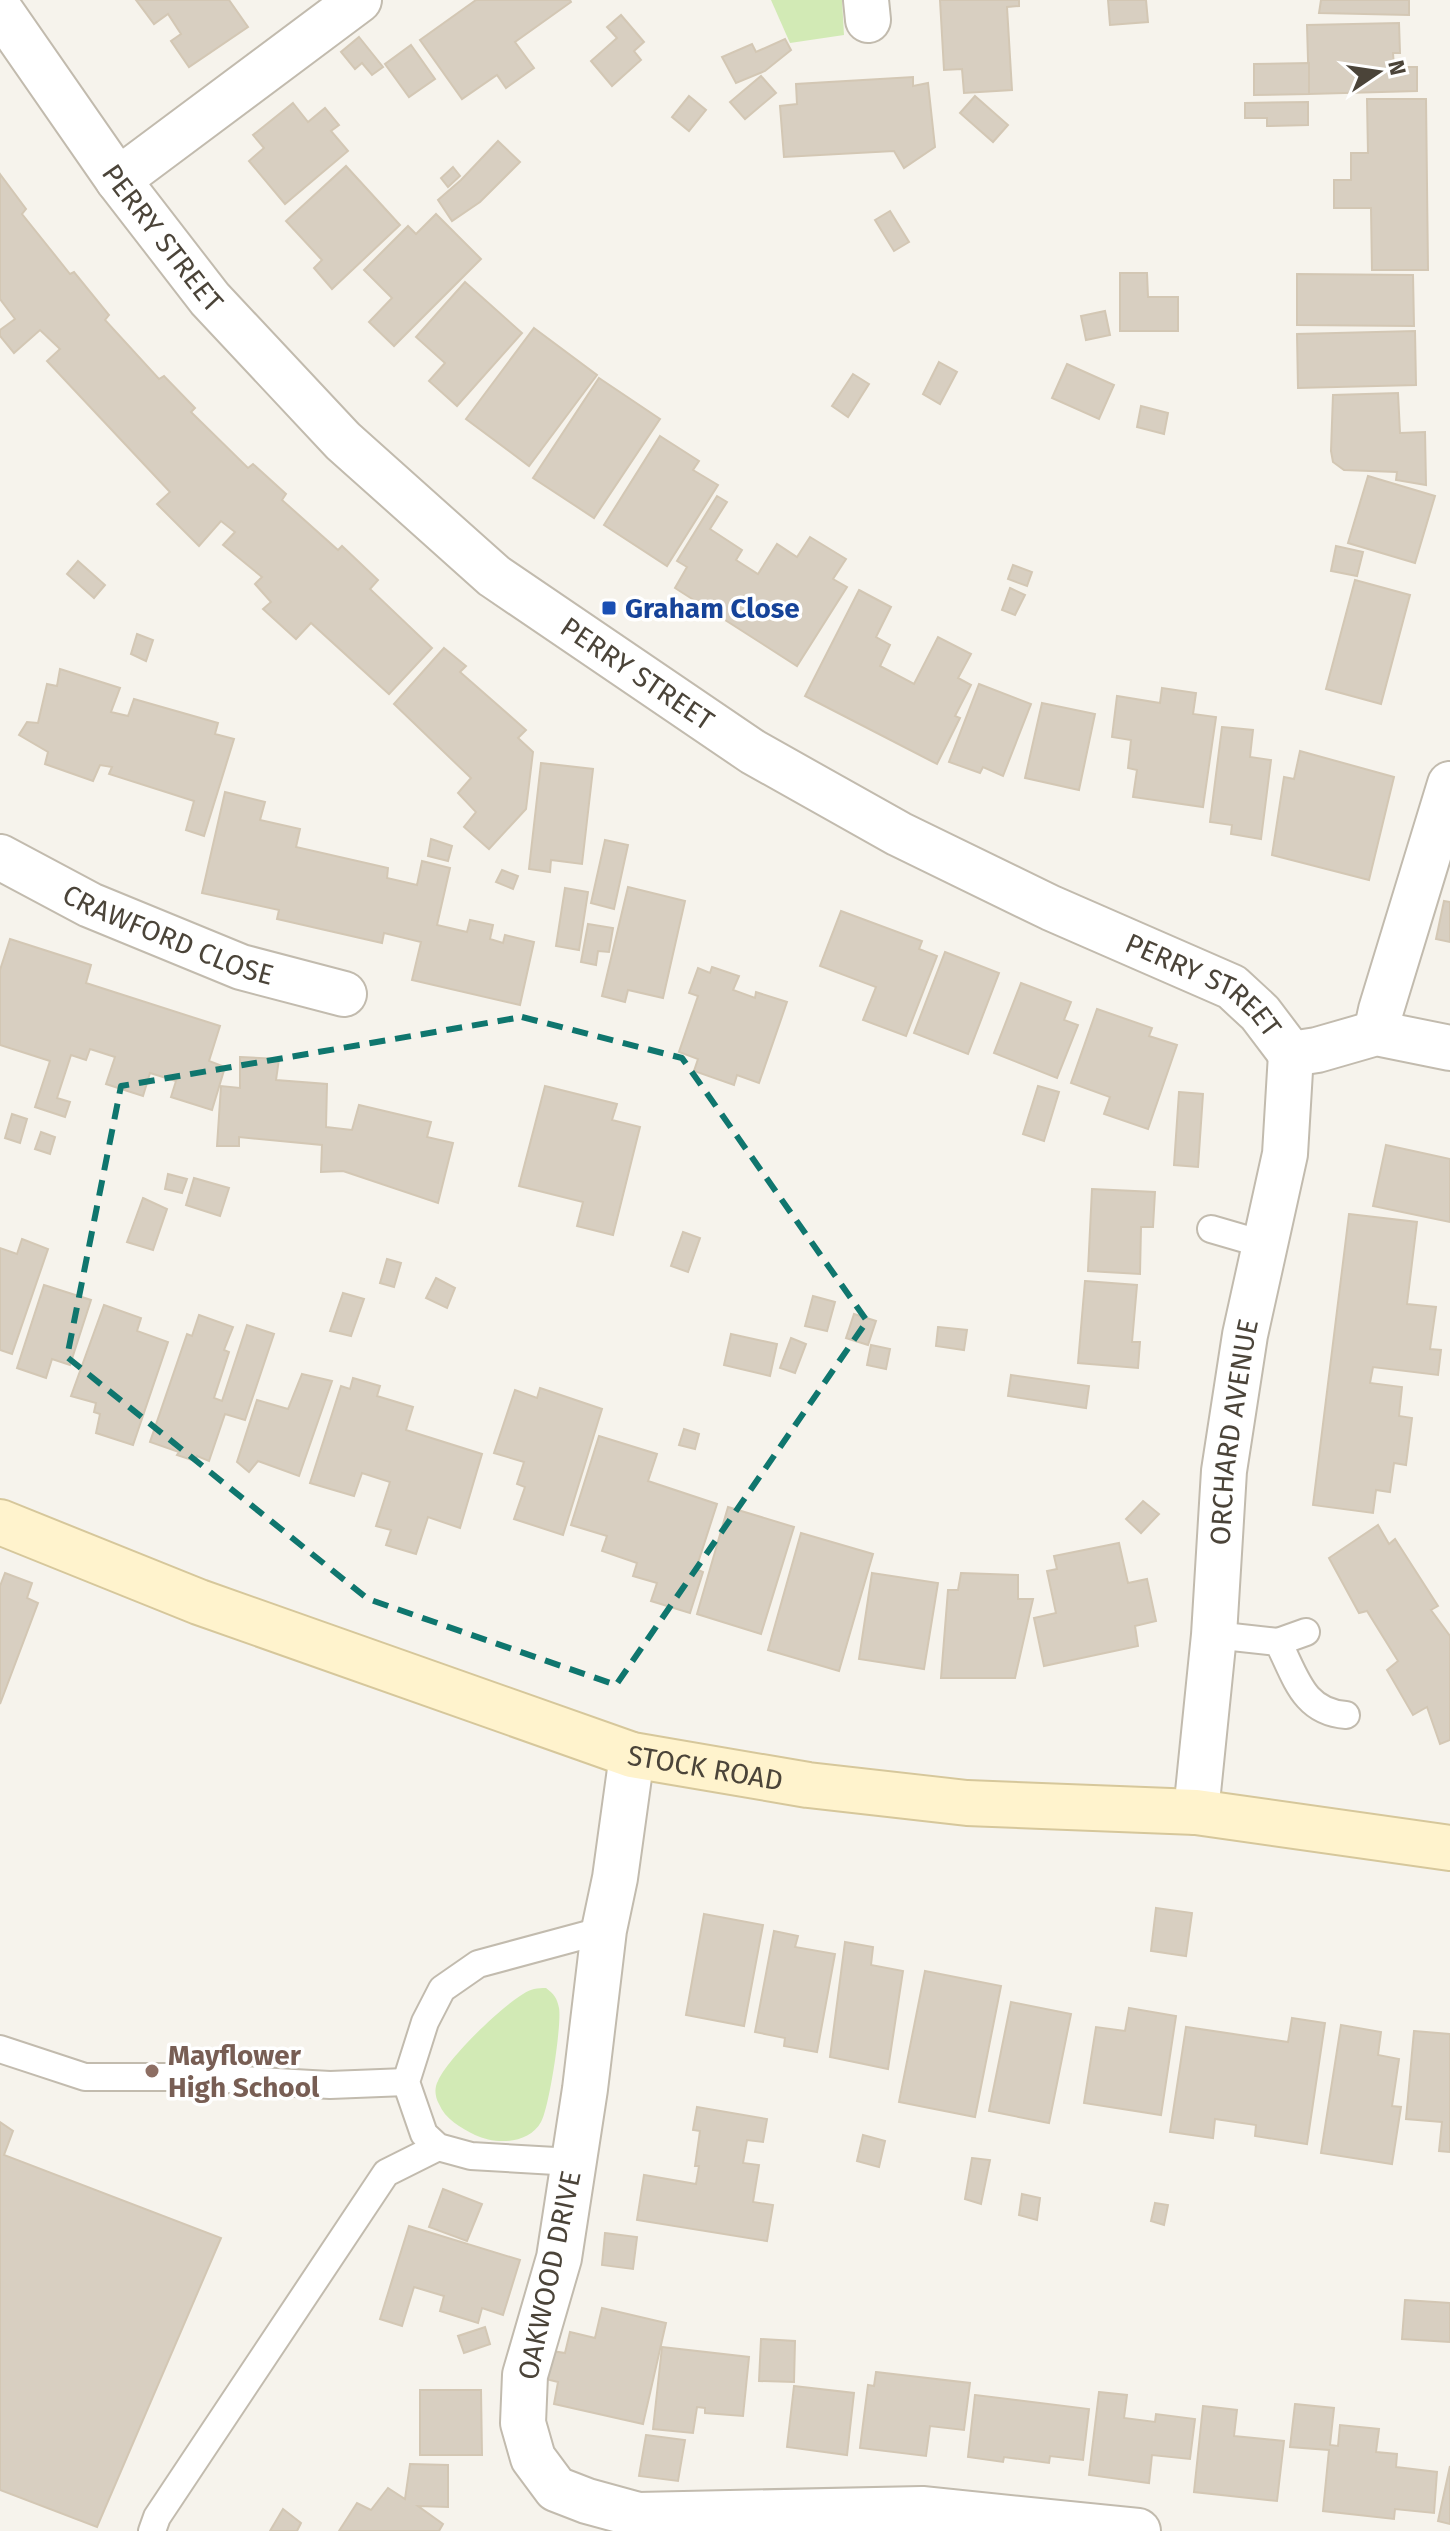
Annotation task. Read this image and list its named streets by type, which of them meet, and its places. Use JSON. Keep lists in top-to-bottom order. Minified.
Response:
{"streets":{"main road":["STOCK ROAD"],"street":["PERRY STREET","CRAWFORD CLOSE","ORCHARD AVENUE","OAKWOOD DRIVE"]},"crossings":[["PERRY STREET","ORCHARD AVENUE"],["ORCHARD AVENUE","STOCK ROAD"],["STOCK ROAD","OAKWOOD DRIVE"]],"places":{"transit":["Graham Close"],"other":["Mayflower High School"]},"north":"right"}
